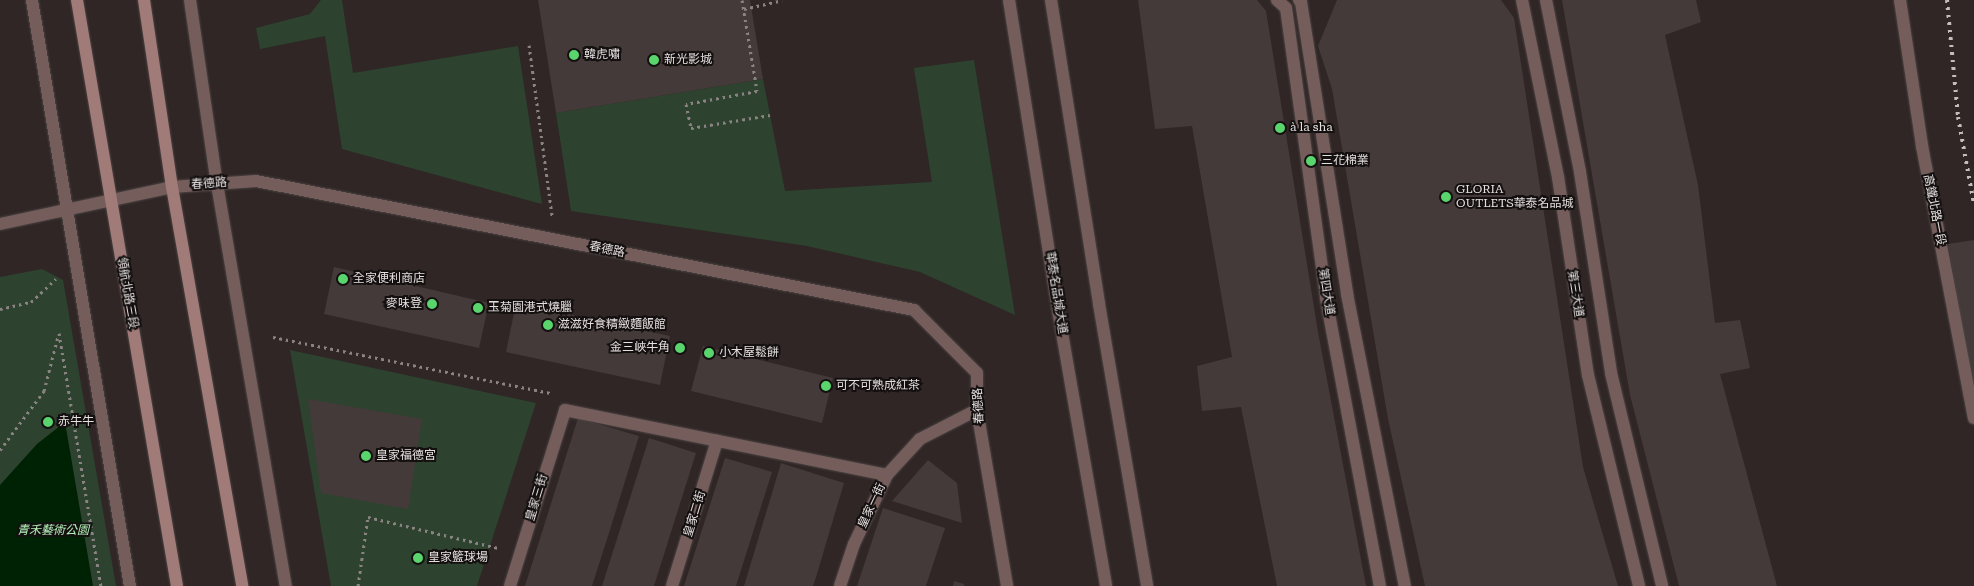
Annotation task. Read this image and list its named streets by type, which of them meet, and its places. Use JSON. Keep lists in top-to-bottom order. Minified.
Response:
{"streets":{"main road":["領航北路三段"],"street":["春德路","高鐵北路一段","第四大道","華泰名品城大道","第三大道","皇家三街","皇家一街","皇家二街"]},"crossings":[["春德路","領航北路三段"],["春德路","皇家一街"],["皇家三街","皇家二街"]],"parks":["青禾藝術公園"],"places":["韓虎嘯","新光影城","à la sha","三花棉業","GLORIA OUTLETS華泰名品城","全家便利商店","麥味登","玉菊園港式燒臘","滋滋好食精緻麵飯館","金三峽牛角","小木屋鬆餅","可不可熟成紅茶","赤牛牛","皇家福德宮","皇家籃球場"]}
